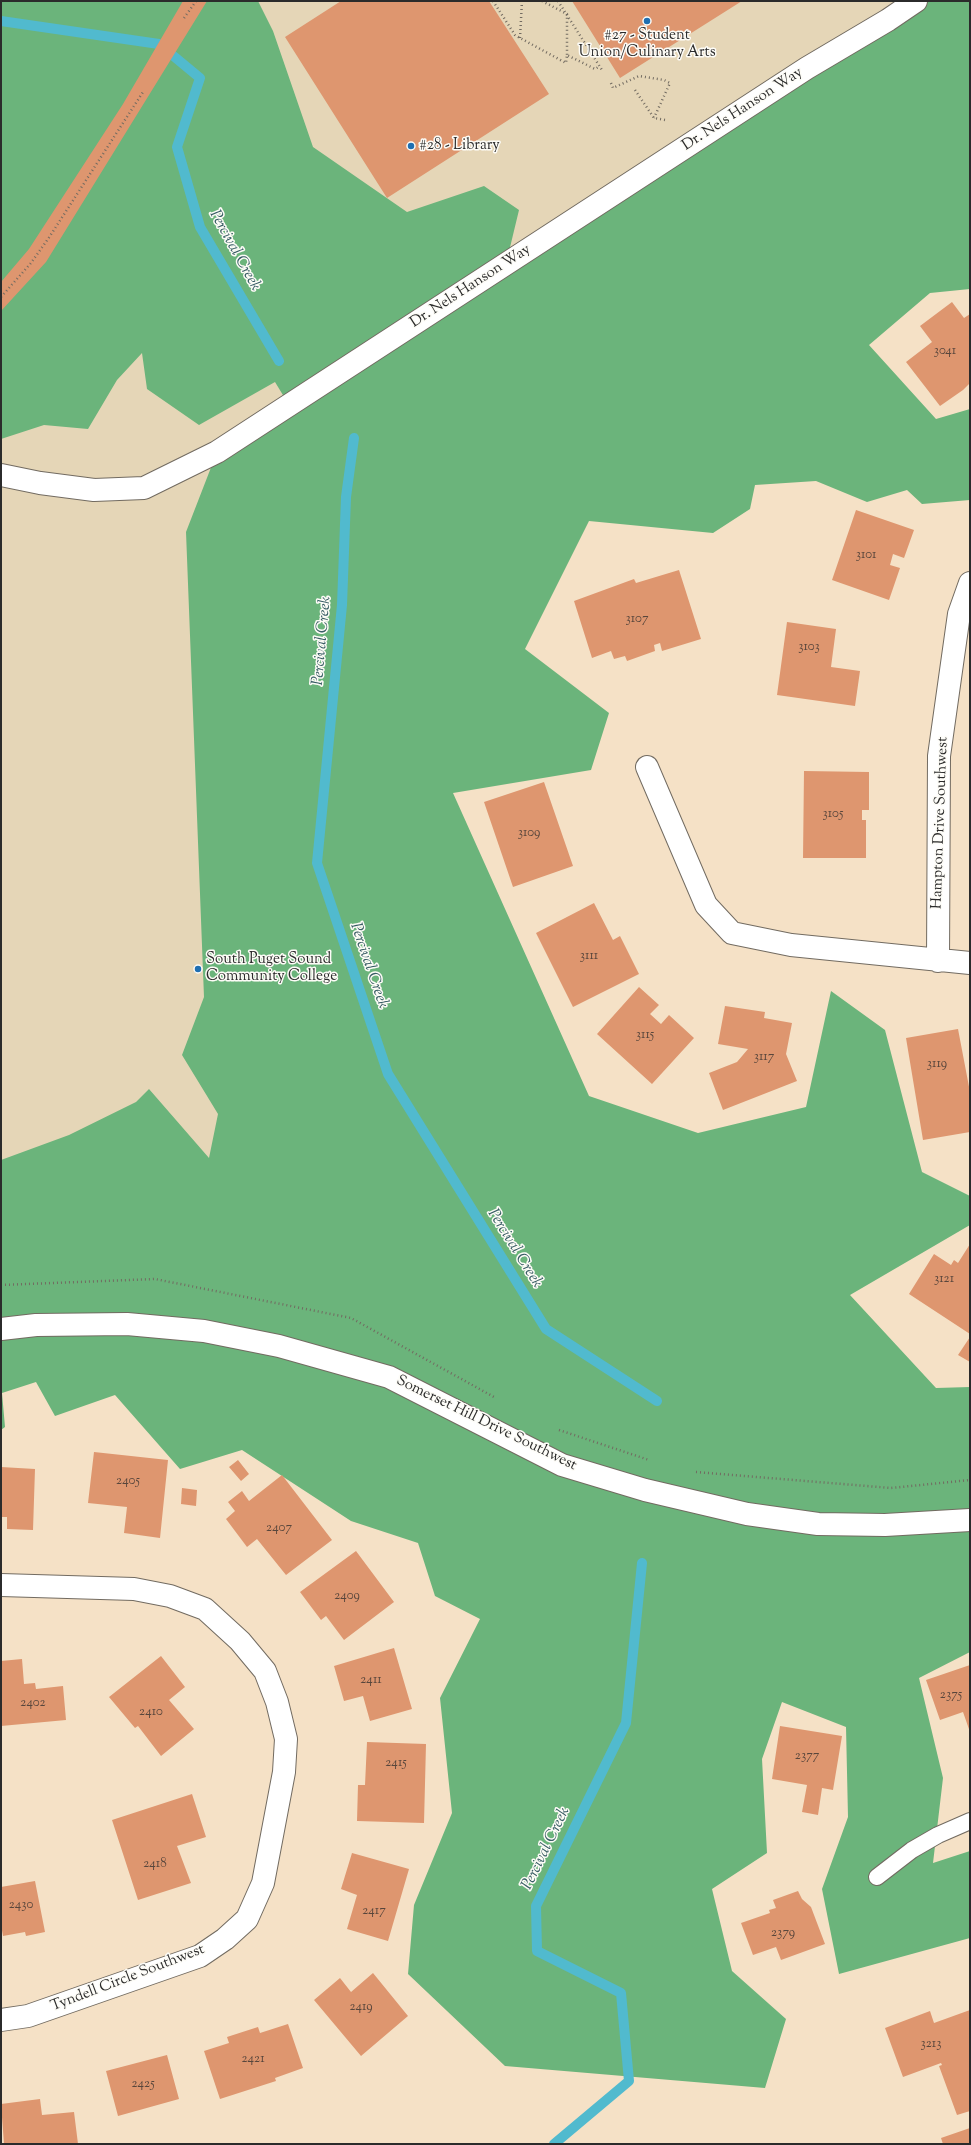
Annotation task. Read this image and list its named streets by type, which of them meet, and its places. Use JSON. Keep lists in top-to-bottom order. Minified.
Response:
{"streets":{"street":["Dr. Nels Hanson Way","Hampton Drive Southwest","Somerset Hill Drive Southwest","Tyndell Circle Southwest"]},"water":["Percival Creek"],"places":["#27 - Student Union/Culinary Arts","#28 - Library","South Puget Sound Community College"],"house_numbers":["3041","3101","3107","3103","3105","3109","3111","3115","3117","3119","3121","2405","2407","2409","2411","2375","2402","2410","2377","2415","2418","2430","2417","2379","2419","3213","2421","2425"]}
